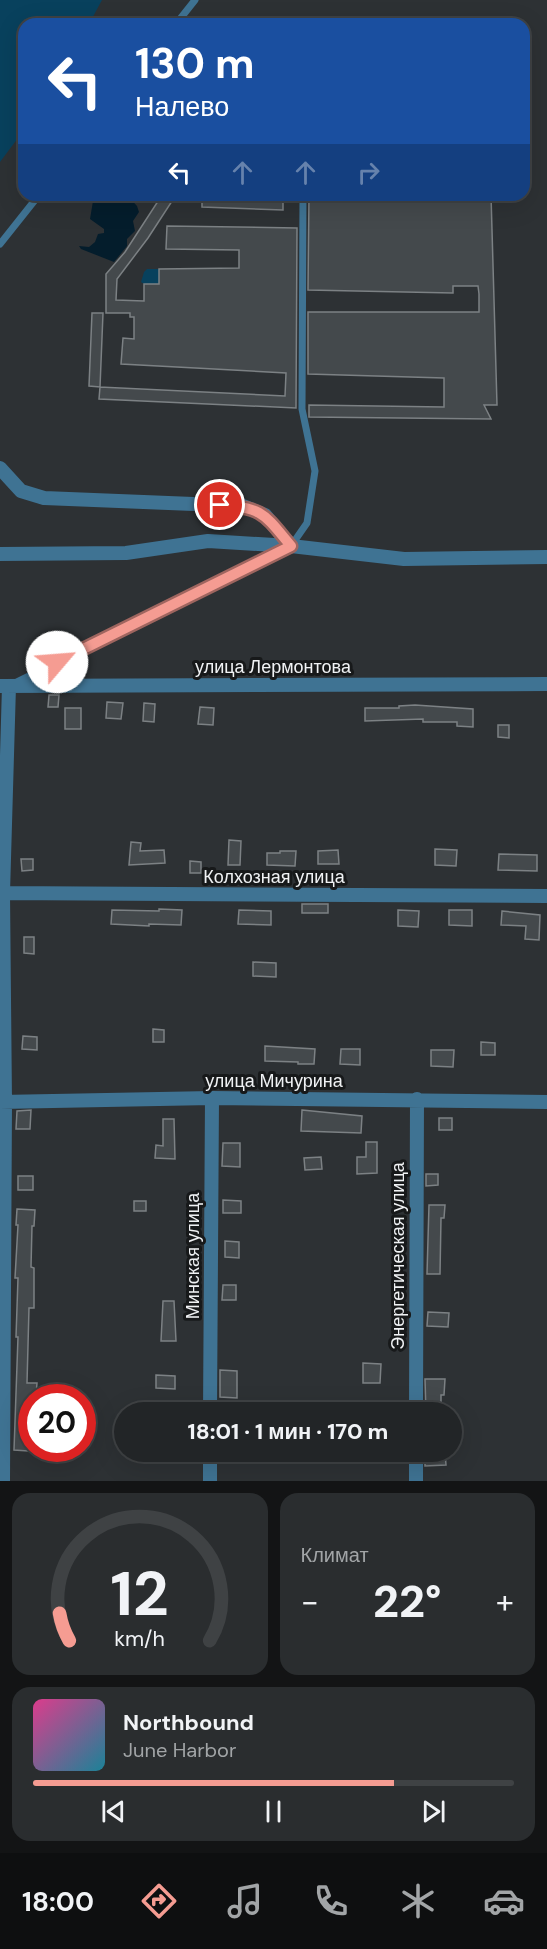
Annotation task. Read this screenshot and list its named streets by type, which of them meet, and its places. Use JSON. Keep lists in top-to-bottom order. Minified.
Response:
{"streets":{"street":["улица Лермонтова","Колхозная улица","улица Мичурина","Минская улица","Энергетическая улица"]},"crossings":[["улица Мичурина","Минская улица"],["улица Мичурина","Энергетическая улица"]],"page":{"turn":["130 m","Налево"],"limit":"20","trip":"18:01 · 1 мин · 170 m","tile":"Климат","heat":["−","22°","+"],"song":["Northbound","June Harbor"],"tabs":"18:00","gauge":["12","km/h"]}}
